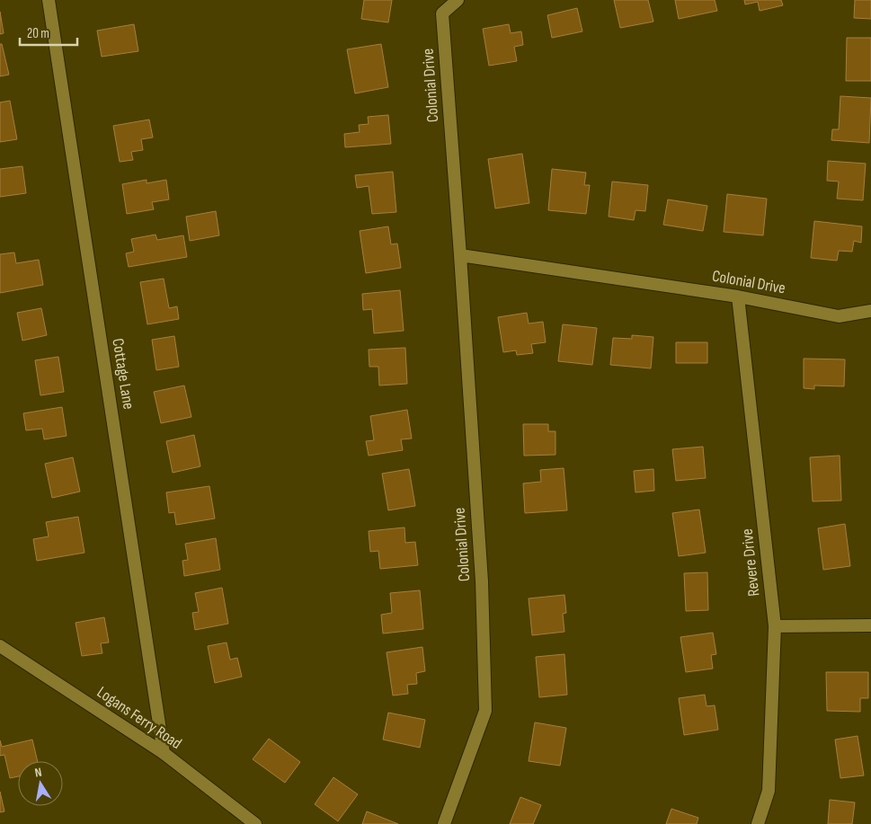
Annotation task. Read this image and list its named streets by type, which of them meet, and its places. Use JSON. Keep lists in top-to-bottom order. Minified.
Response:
{"streets":{"street":["Colonial Drive","Cottage Lane","Revere Drive","Logans Ferry Road"]},"crossings":[["Colonial Drive","Revere Drive"],["Cottage Lane","Logans Ferry Road"]],"scale_bar":"20 m","north":"top"}
